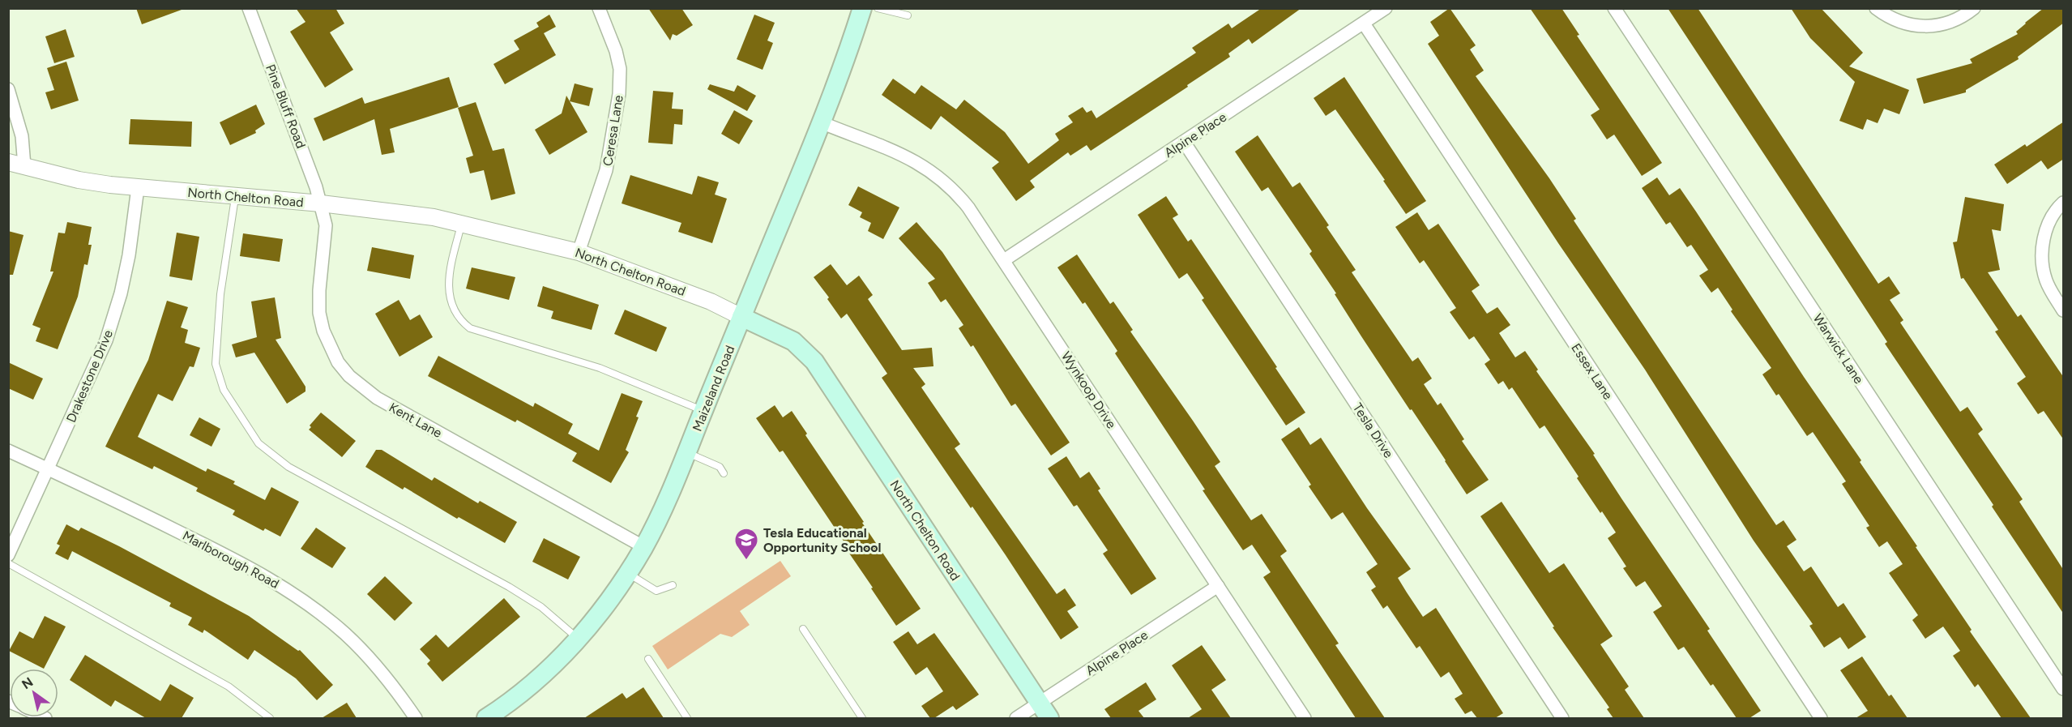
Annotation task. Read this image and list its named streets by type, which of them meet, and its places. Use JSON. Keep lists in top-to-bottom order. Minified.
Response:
{"streets":{"main road":["North Chelton Road","Maizeland Road"],"street":["Pine Bluff Road","Ceresa Lane","Alpine Place","Warwick Lane","Essex Lane","Drakestone Drive","Wynkoop Drive","Kent Lane","Tesla Drive","Marlborough Road"]},"crossings":[["Pine Bluff Road","North Chelton Road"],["Pine Bluff Road","Kent Lane"],["Ceresa Lane","North Chelton Road"],["Alpine Place","North Chelton Road"],["Alpine Place","Essex Lane"],["Alpine Place","Wynkoop Drive"],["Alpine Place","Tesla Drive"],["North Chelton Road","Drakestone Drive"],["North Chelton Road","Maizeland Road"],["North Chelton Road","Kent Lane"],["Drakestone Drive","Marlborough Road"],["Maizeland Road","Wynkoop Drive"],["Maizeland Road","Kent Lane"]],"places":{"school or university":["Tesla Educational Opportunity School"]},"north":"top left"}
